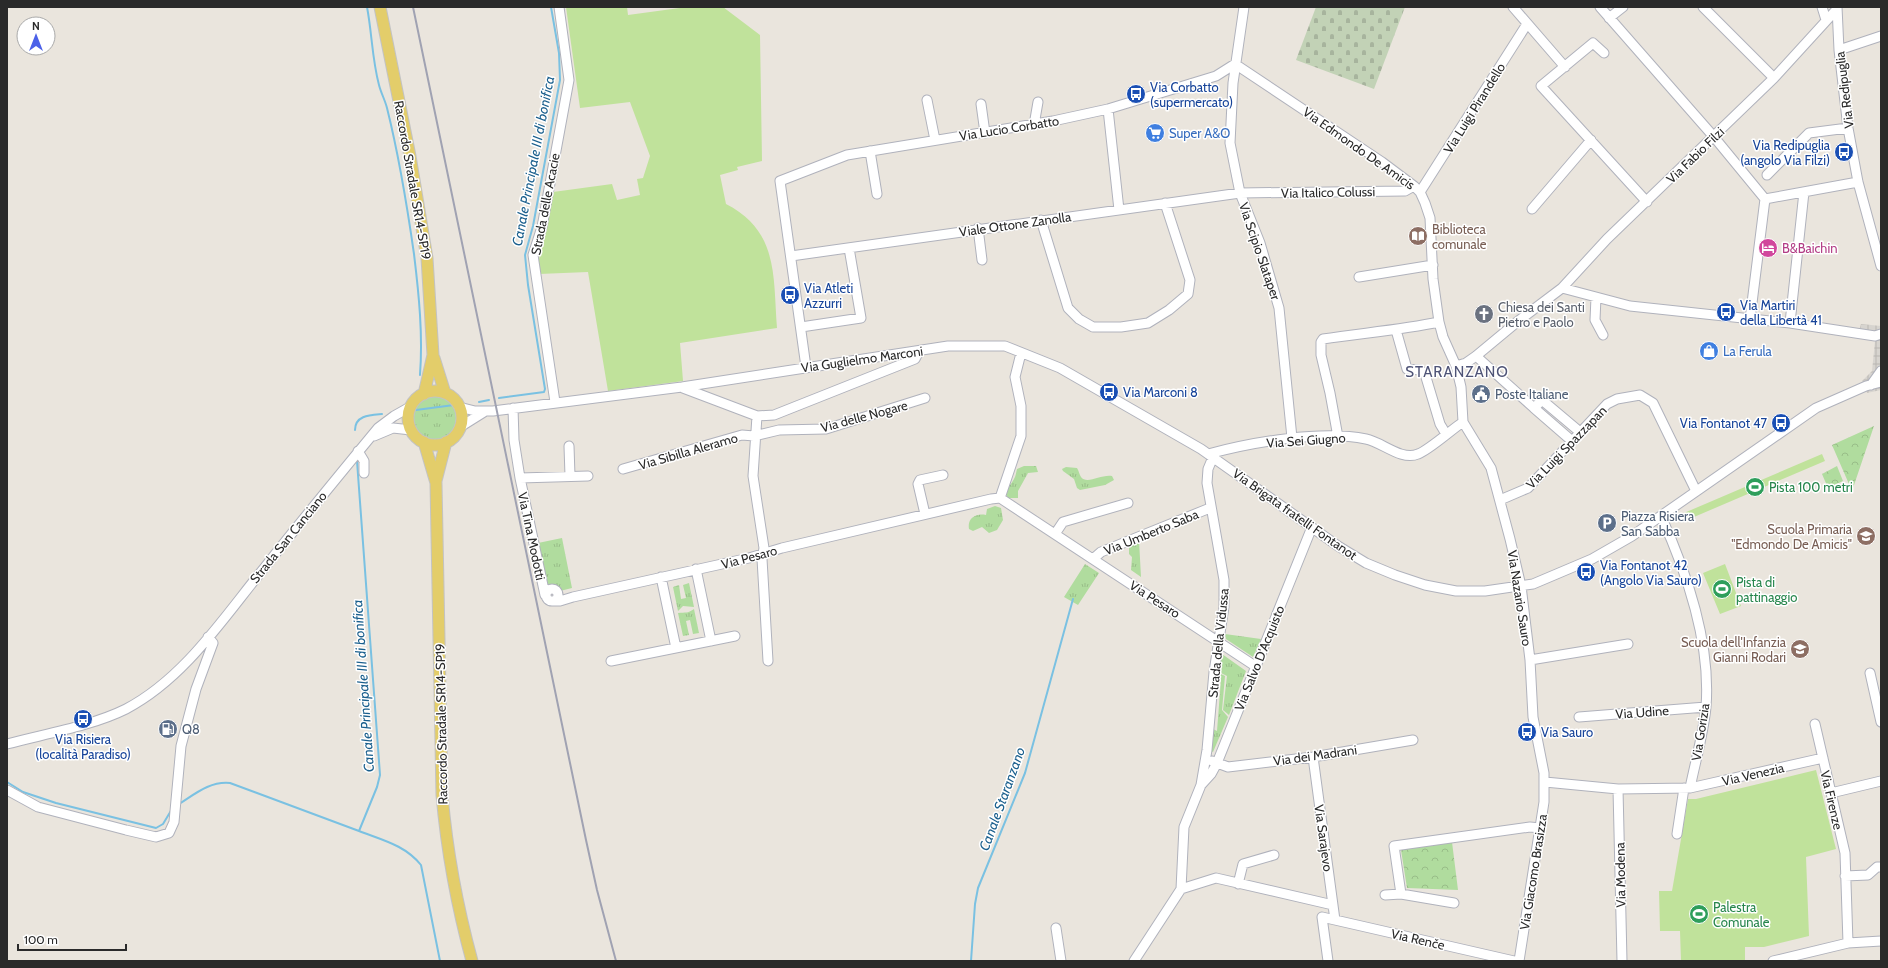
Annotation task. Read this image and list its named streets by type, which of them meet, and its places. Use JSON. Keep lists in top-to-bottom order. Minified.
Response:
{"streets":{"main road":["Raccordo Stradale SR14-SP19"],"street":["Via Redipuglia","Via Luigi Pirandello","Via Lucio Corbatto","Via Edmondo De Amicis","Via Fabio Filzi","Via Italico Colussi","Strada delle Acacie","Viale Ottone Zanolla","Via Scipio Slataper","Via Guglielmo Marconi","Via delle Nogare","Via Sei Giugno","Via Luigi Spazzapan","Via Sibilla Aleramo","Via Brigata fratelli Fontanot","Via Umberto Saba","Via Tina Modotti","Strada San Canciano","Via Pesaro","Via Nazario Sauro","Strada della Vidussa","Via Salvo D'Acquisto","Via Udine","Via Gorizia","Via dei Madrani","Via Venezia","Via Firenze","Via Sarajevo","Via Giacomo Brasizza","Via Modena","Via Renče"]},"crossings":[["Via Redipuglia","Via Fabio Filzi"],["Via Luigi Pirandello","Via Edmondo De Amicis"],["Via Luigi Pirandello","Via Italico Colussi"],["Via Lucio Corbatto","Via Edmondo De Amicis"],["Via Lucio Corbatto","Viale Ottone Zanolla"],["Via Lucio Corbatto","Via Scipio Slataper"],["Via Edmondo De Amicis","Via Fabio Filzi"],["Via Edmondo De Amicis","Via Italico Colussi"],["Via Edmondo De Amicis","Via Scipio Slataper"],["Via Edmondo De Amicis","Via Sei Giugno"],["Via Edmondo De Amicis","Via Nazario Sauro"],["Raccordo Stradale SR14-SP19","Via Guglielmo Marconi"],["Raccordo Stradale SR14-SP19","Strada San Canciano"],["Via Italico Colussi","Viale Ottone Zanolla"],["Via Italico Colussi","Via Scipio Slataper"],["Strada delle Acacie","Via Guglielmo Marconi"],["Viale Ottone Zanolla","Via Scipio Slataper"],["Via Scipio Slataper","Via Sei Giugno"],["Via Guglielmo Marconi","Via Sei Giugno"],["Via Guglielmo Marconi","Via Brigata fratelli Fontanot"],["Via Guglielmo Marconi","Via Tina Modotti"],["Via Guglielmo Marconi","Strada San Canciano"],["Via Guglielmo Marconi","Strada della Vidussa"],["Via delle Nogare","Via Sibilla Aleramo"],["Via Sei Giugno","Via Brigata fratelli Fontanot"],["Via Sei Giugno","Via Nazario Sauro"],["Via Sei Giugno","Strada della Vidussa"],["Via Luigi Spazzapan","Via Brigata fratelli Fontanot"],["Via Luigi Spazzapan","Via Nazario Sauro"],["Via Brigata fratelli Fontanot","Via Nazario Sauro"],["Via Brigata fratelli Fontanot","Strada della Vidussa"],["Via Brigata fratelli Fontanot","Via Salvo D'Acquisto"],["Via Brigata fratelli Fontanot","Via Gorizia"],["Via Umberto Saba","Via Pesaro"],["Via Umberto Saba","Strada della Vidussa"],["Via Tina Modotti","Via Pesaro"],["Via Pesaro","Strada della Vidussa"],["Via Pesaro","Via Salvo D'Acquisto"],["Via Nazario Sauro","Via Venezia"],["Via Nazario Sauro","Via Giacomo Brasizza"],["Strada della Vidussa","Via Salvo D'Acquisto"],["Via Salvo D'Acquisto","Via dei Madrani"],["Via Udine","Via Gorizia"],["Via Gorizia","Via Venezia"],["Via dei Madrani","Via Sarajevo"],["Via Venezia","Via Firenze"],["Via Venezia","Via Giacomo Brasizza"],["Via Venezia","Via Modena"],["Via Sarajevo","Via Renče"]],"districts":["STARANZANO"],"water":["Canale Principale III di bonifica","Canale Staranzano"],"places":{"bus stop":["Via Corbatto (supermercato)","Via Redipuglia (angolo Via Filzi)","Via Atleti Azzurri","Via Martiri della Libertà 41","Via Marconi 8","Via Fontanot 47","Via Fontanot 42 (Angolo Via Sauro)","Via Risiera (località Paradiso)","Via Sauro"],"supermarket":["Super A&O"],"library":["Biblioteca comunale"],"hotel":["B&Baichin"],"church":["Chiesa dei Santi Pietro e Paolo"],"shop":["La Ferula"],"public building":["Poste Italiane"],"sports":["Pista 100 metri","Pista di pattinaggio","Palestra Comunale"],"parking":["Piazza Risiera San Sabba"],"school or university":["Scuola Primaria \"Edmondo De Amicis\"","Scuola dell'Infanzia Gianni Rodari"],"fuel station":["Q8"]},"scale_bar":"100 m","north":"top"}
